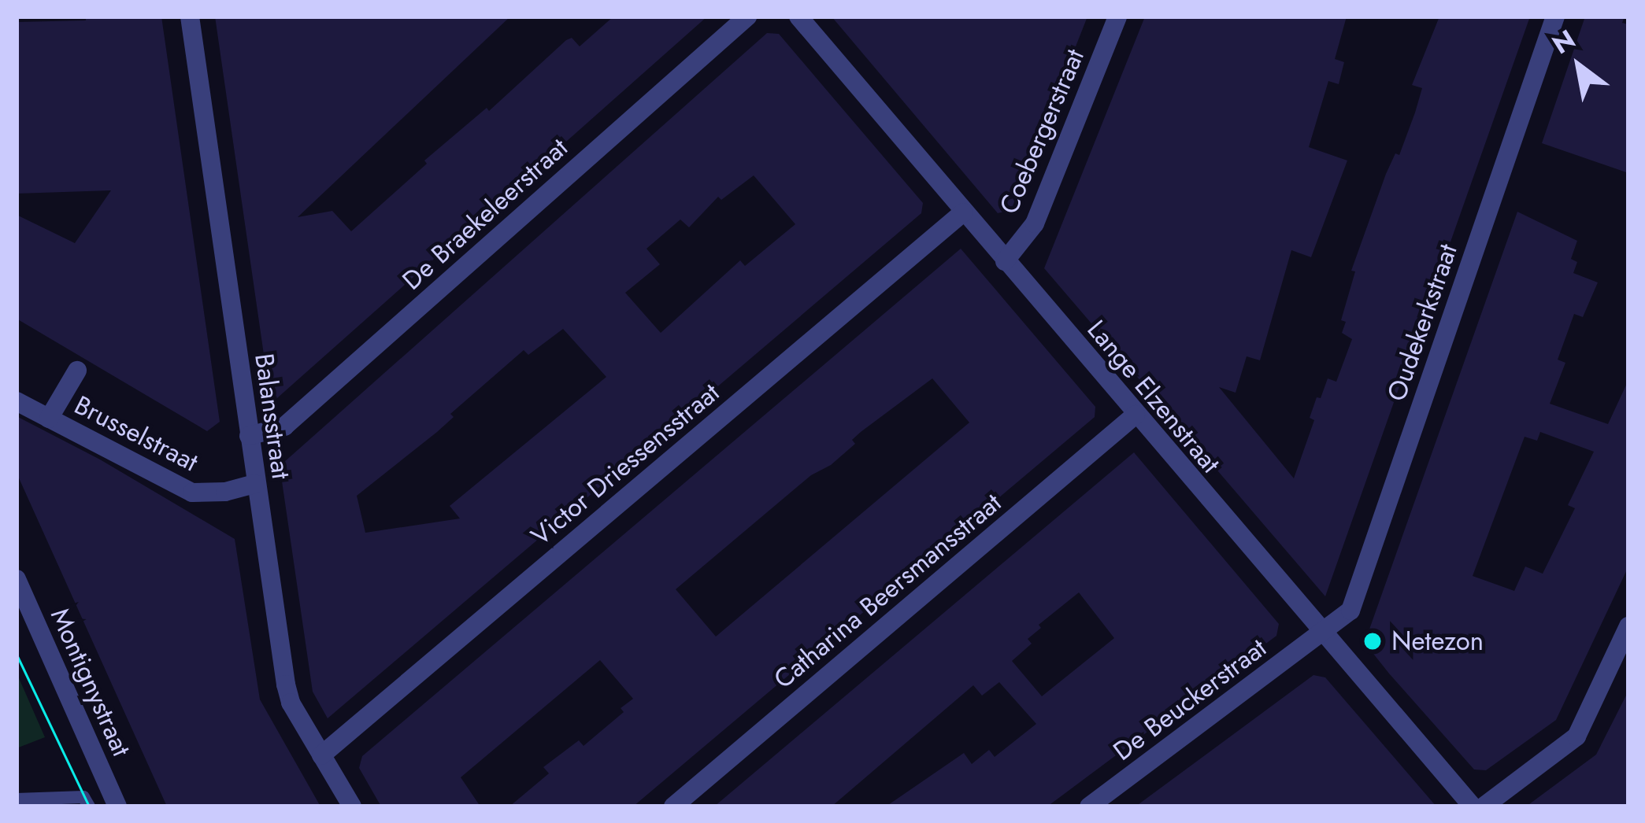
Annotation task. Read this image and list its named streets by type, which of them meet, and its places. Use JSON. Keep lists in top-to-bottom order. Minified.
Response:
{"streets":{"street":["Coebergerstraat","De Braekeleerstraat","Oudekerkstraat","Lange Elzenstraat","Balansstraat","Brusselstraat","Victor Driessensstraat","Catharina Beersmansstraat","Montignystraat","De Beuckerstraat"]},"crossings":[["Coebergerstraat","Lange Elzenstraat"],["De Braekeleerstraat","Balansstraat"],["Oudekerkstraat","Lange Elzenstraat"],["Oudekerkstraat","De Beuckerstraat"],["Lange Elzenstraat","Victor Driessensstraat"],["Lange Elzenstraat","Catharina Beersmansstraat"],["Lange Elzenstraat","De Beuckerstraat"],["Balansstraat","Brusselstraat"],["Balansstraat","Victor Driessensstraat"]],"places":["Netezon"],"north":"top left"}
